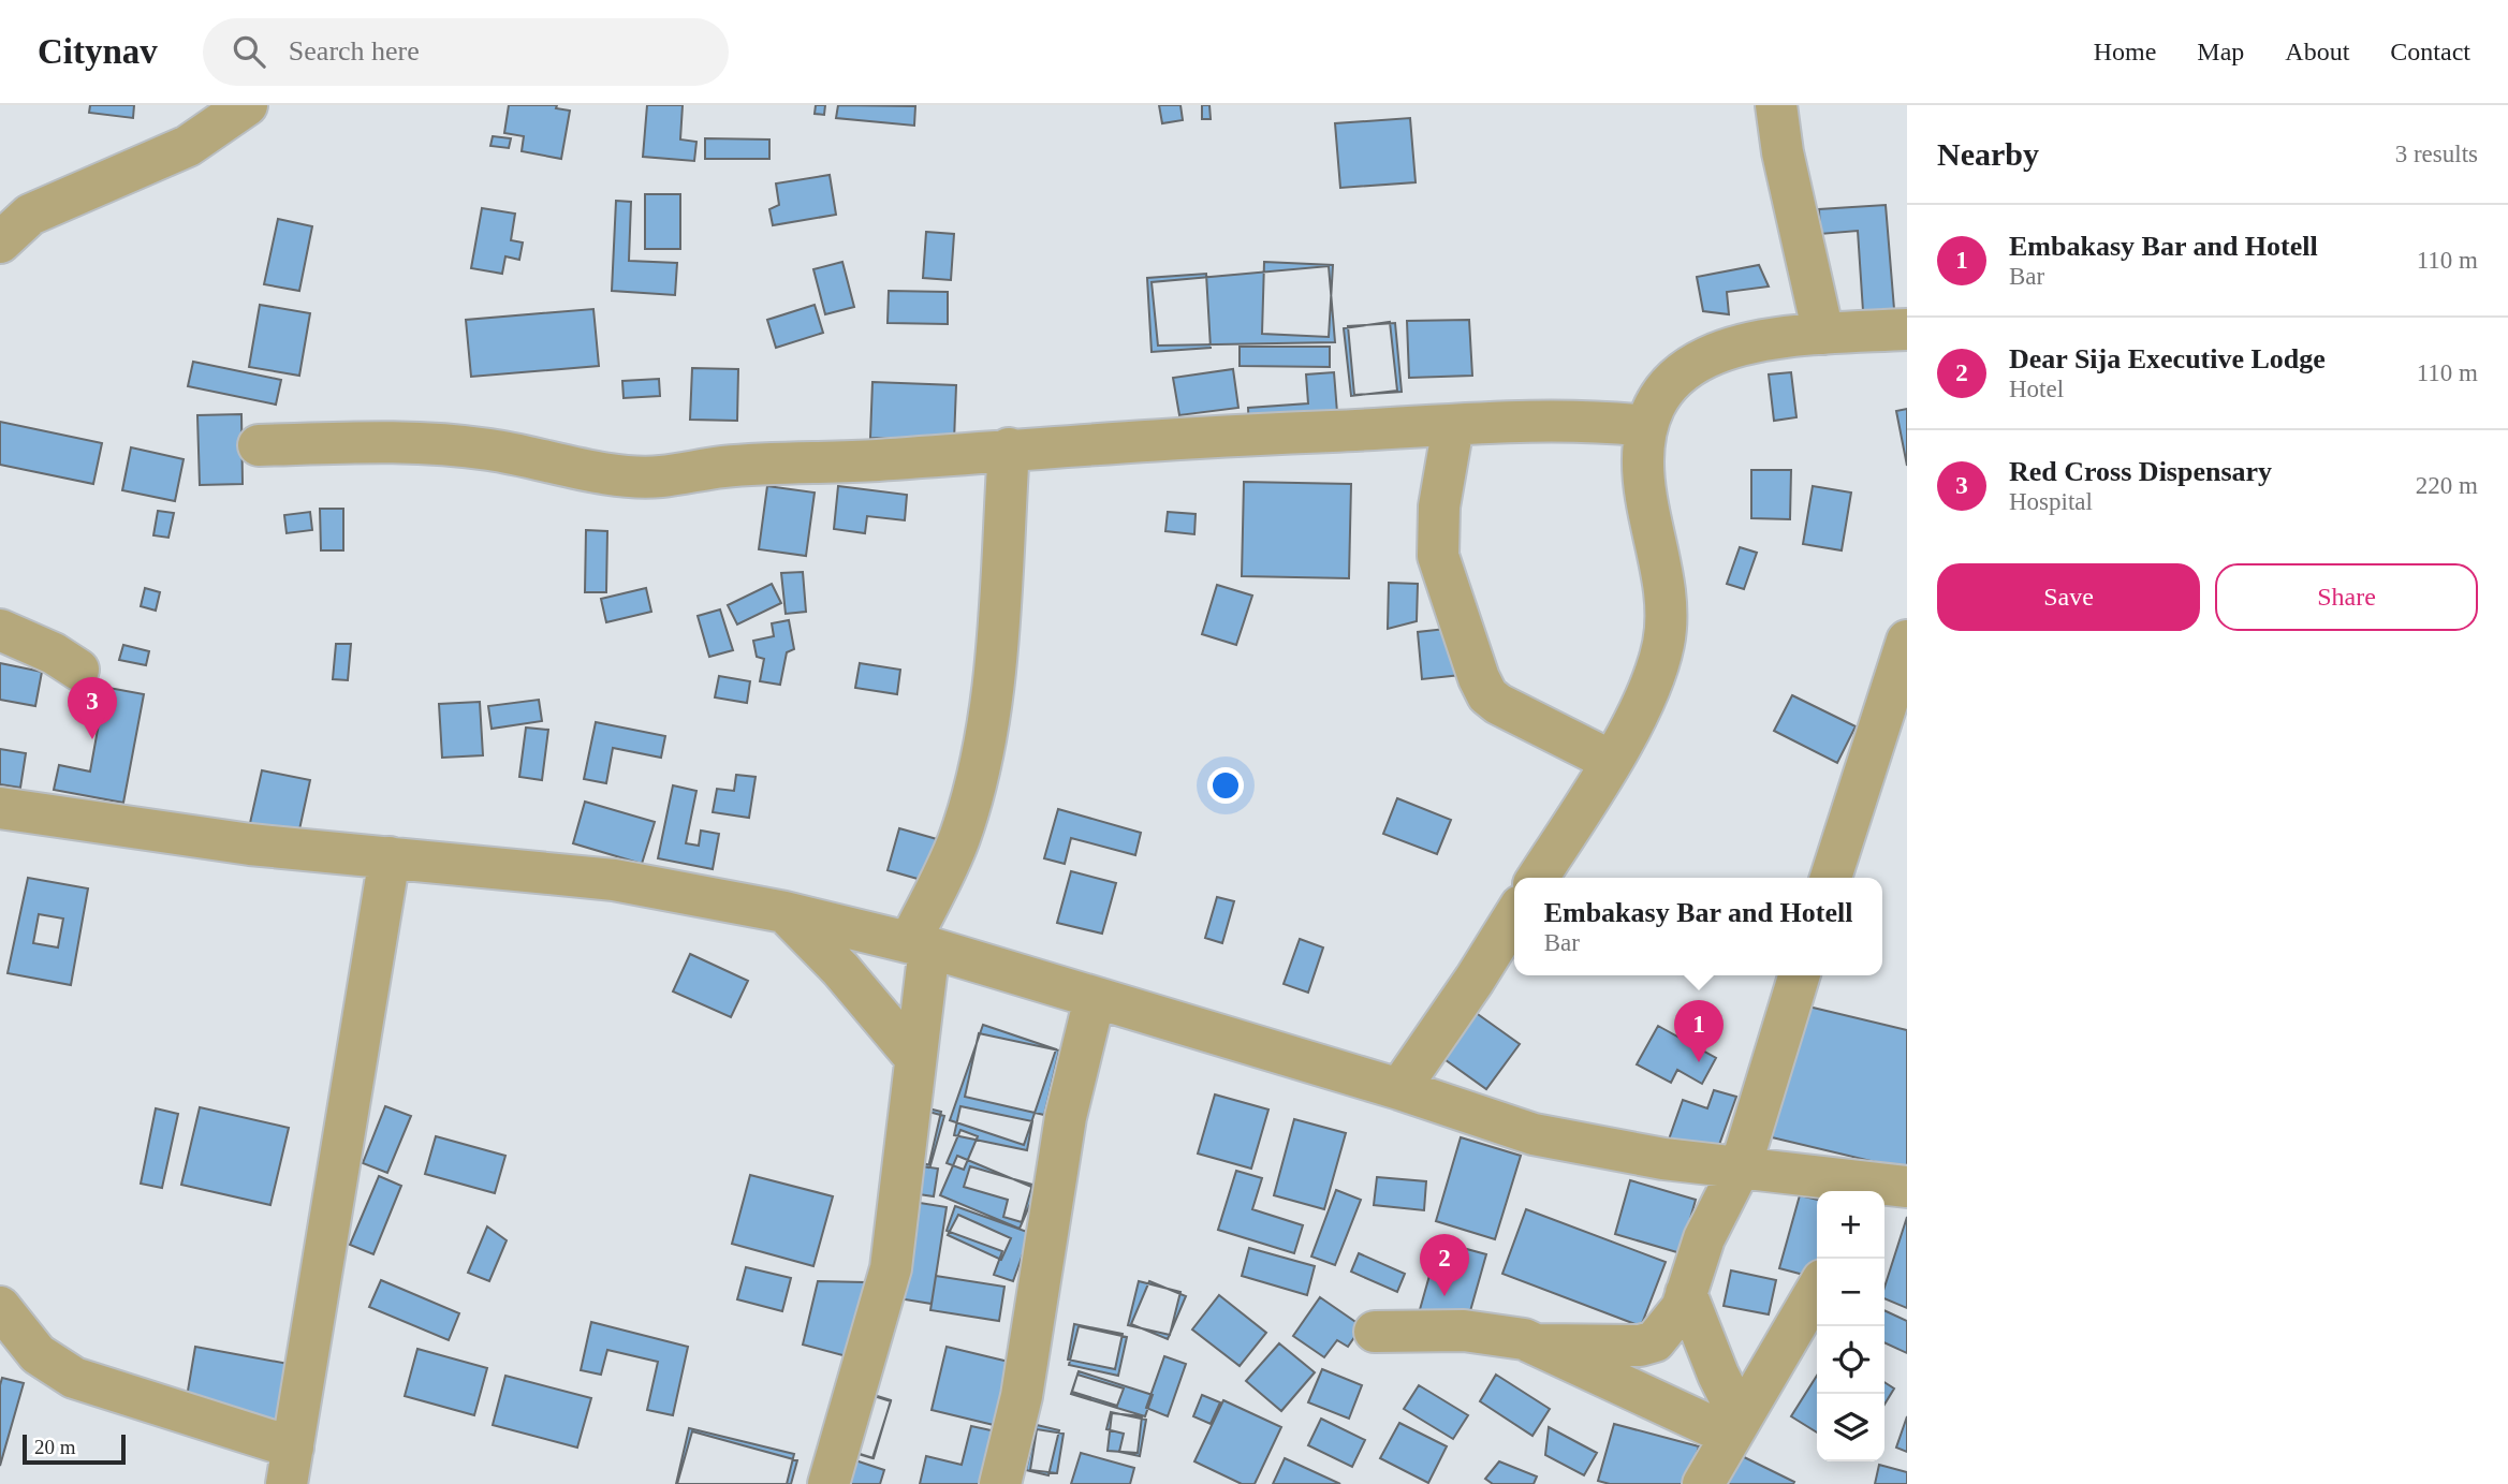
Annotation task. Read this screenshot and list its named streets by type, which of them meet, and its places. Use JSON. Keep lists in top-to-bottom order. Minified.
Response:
{"scale_bar":"20 m","page":{"header":"Citynav","search":"Search here","nav":["Home","Map","About","Contact"],"heading":["Nearby","3 results"],"list":[{"mark":"1","name":"Embakasy Bar and Hotell","note":"Bar","value":"110 m"},{"mark":"2","name":"Dear Sija Executive Lodge","note":"Hotel","value":"110 m"},{"mark":"3","name":"Red Cross Dispensary","note":"Hospital","value":"220 m"}],"buttons":["Save","Share"],"pins":["3","1","2"],"popup":["Embakasy Bar and Hotell","Bar"],"map_buttons":["+","−"],"scale":"20 m"}}
